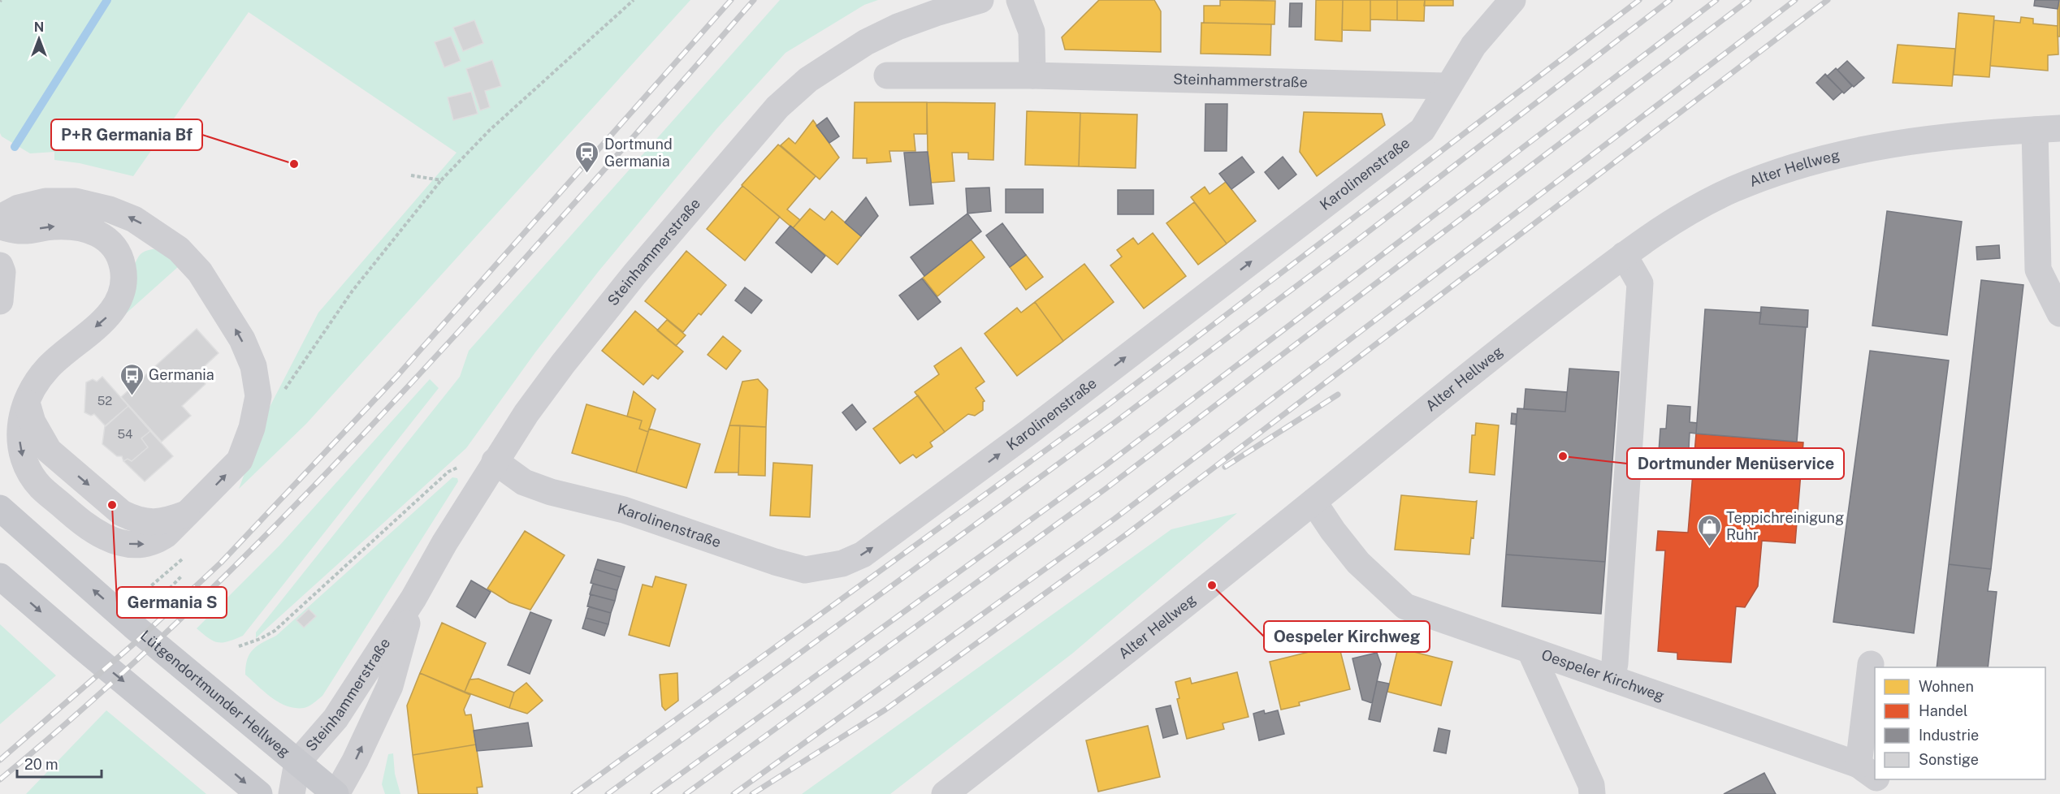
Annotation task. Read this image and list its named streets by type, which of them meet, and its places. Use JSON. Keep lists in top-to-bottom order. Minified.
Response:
{"streets":{"main road":["Lütgendortmunder Hellweg"],"street":["Steinhammerstraße","Alter Hellweg","Karolinenstraße","Oespeler Kirchweg"]},"crossings":[["Steinhammerstraße","Karolinenstraße"],["Steinhammerstraße","Lütgendortmunder Hellweg"],["Alter Hellweg","Oespeler Kirchweg"]],"one_way":["Karolinenstraße"],"places":{"other":["P+R Germania Bf","Dortmunder Menüservice","Germania S","Oespeler Kirchweg"],"station":["Dortmund Germania"],"bus stop":["Germania"],"shop":["Teppichreinigung Ruhr"]},"house_numbers":["52","54"],"legend":["Wohnen","Handel","Industrie","Sonstige"],"scale_bar":"20 m","north":"top"}
